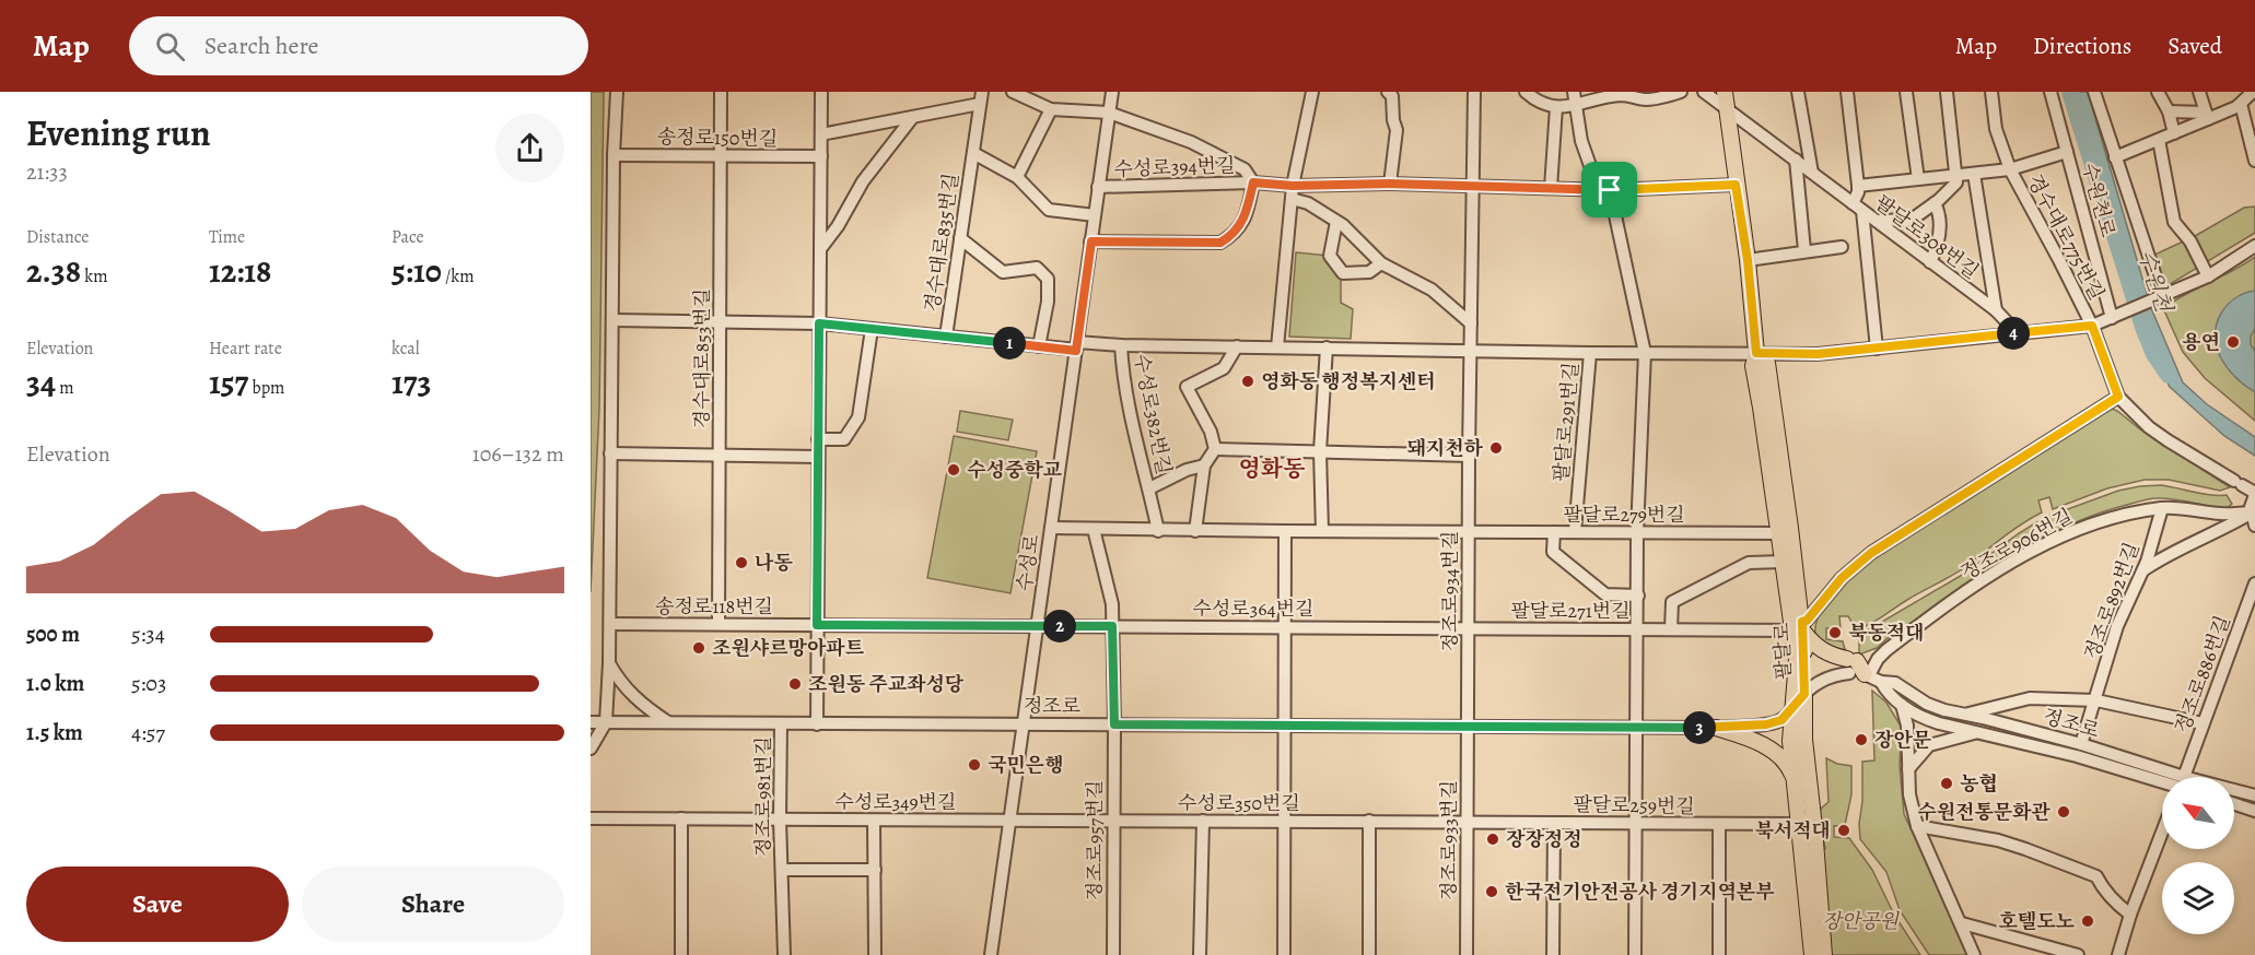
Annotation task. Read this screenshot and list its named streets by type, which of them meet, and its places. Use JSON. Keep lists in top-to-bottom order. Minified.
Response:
{"streets":{"main road":["팔달로"],"street":["송정로150번길","수성로394번길","수원천로","팔달로308번길","경수대로775번길","경수대로835번길","경수대로853번길","수성로382번길","팔달로291번길","팔달로279번길","정조로906번길","수성로","정조로934번길","정조로892번길","송정로118번길","수성로364번길","팔달로271번길","정조로886번길","정조로","정조로981번길","수성로349번길","수성로350번길","팔달로259번길","정조로957번길","정조로933번길"]},"crossings":[["송정로150번길","경수대로853번길"],["수성로394번길","수성로"],["수성로394번길","정조로934번길"],["수성로394번길","팔달로"],["수원천로","팔달로291번길"],["팔달로308번길","팔달로291번길"],["팔달로308번길","팔달로"],["경수대로775번길","팔달로291번길"],["경수대로835번길","수성로382번길"],["경수대로853번길","수성로382번길"],["경수대로853번길","송정로118번길"],["수성로382번길","팔달로291번길"],["수성로382번길","팔달로279번길"],["수성로382번길","수성로"],["수성로382번길","정조로934번길"],["팔달로291번길","팔달로279번길"],["팔달로291번길","정조로934번길"],["팔달로291번길","팔달로"],["팔달로279번길","수성로"],["팔달로279번길","정조로934번길"],["팔달로279번길","팔달로"],["팔달로279번길","정조로957번길"],["정조로906번길","정조로892번길"],["정조로906번길","정조로"],["수성로","송정로118번길"],["수성로","수성로364번길"],["수성로","정조로"],["수성로","수성로349번길"],["수성로","수성로350번길"],["정조로934번길","수성로364번길"],["정조로934번길","팔달로271번길"],["정조로934번길","정조로"],["정조로934번길","정조로933번길"],["정조로892번길","정조로"],["송정로118번길","수성로364번길"],["수성로364번길","팔달로271번길"],["수성로364번길","정조로957번길"],["팔달로271번길","팔달로"],["팔달로","정조로"],["팔달로","팔달로259번길"],["정조로","정조로981번길"],["정조로","정조로957번길"],["정조로","정조로933번길"],["정조로981번길","수성로349번길"],["수성로349번길","수성로350번길"],["수성로350번길","팔달로259번길"],["수성로350번길","정조로957번길"],["수성로350번길","정조로933번길"],["팔달로259번길","정조로933번길"]],"districts":["영화동"],"water":["수원천"],"parks":["장안공원"],"places":["용연","영화동 행정복지센터","돼지천하","수성중학교","나동","북동적대","조원샤르망아파트","조원동 주교좌성당","장안문","국민은행","농협","수원전통문화관","북서적대","장장정정","한국전기안전공사 경기지역본부","호텔도노"],"north":"top left","page":{"header":"Map","search":"Search here","nav":["Map","Directions","Saved"],"heading":["Evening run","21:33"],"stats":[["Distance","2.38 km"],["Time","12:18"],["Pace","5:10 /km"],["Elevation","34 m"],["Heart rate","157 bpm"],["kcal","173"]],"pins":["4","1","2","3"],"chart":["Elevation","106–132 m"],"list":[{"name":"500 m","note":"5:34"},{"name":"1.0 km","note":"5:03"},{"name":"1.5 km","note":"4:57"}],"buttons":["Save","Share"]}}
